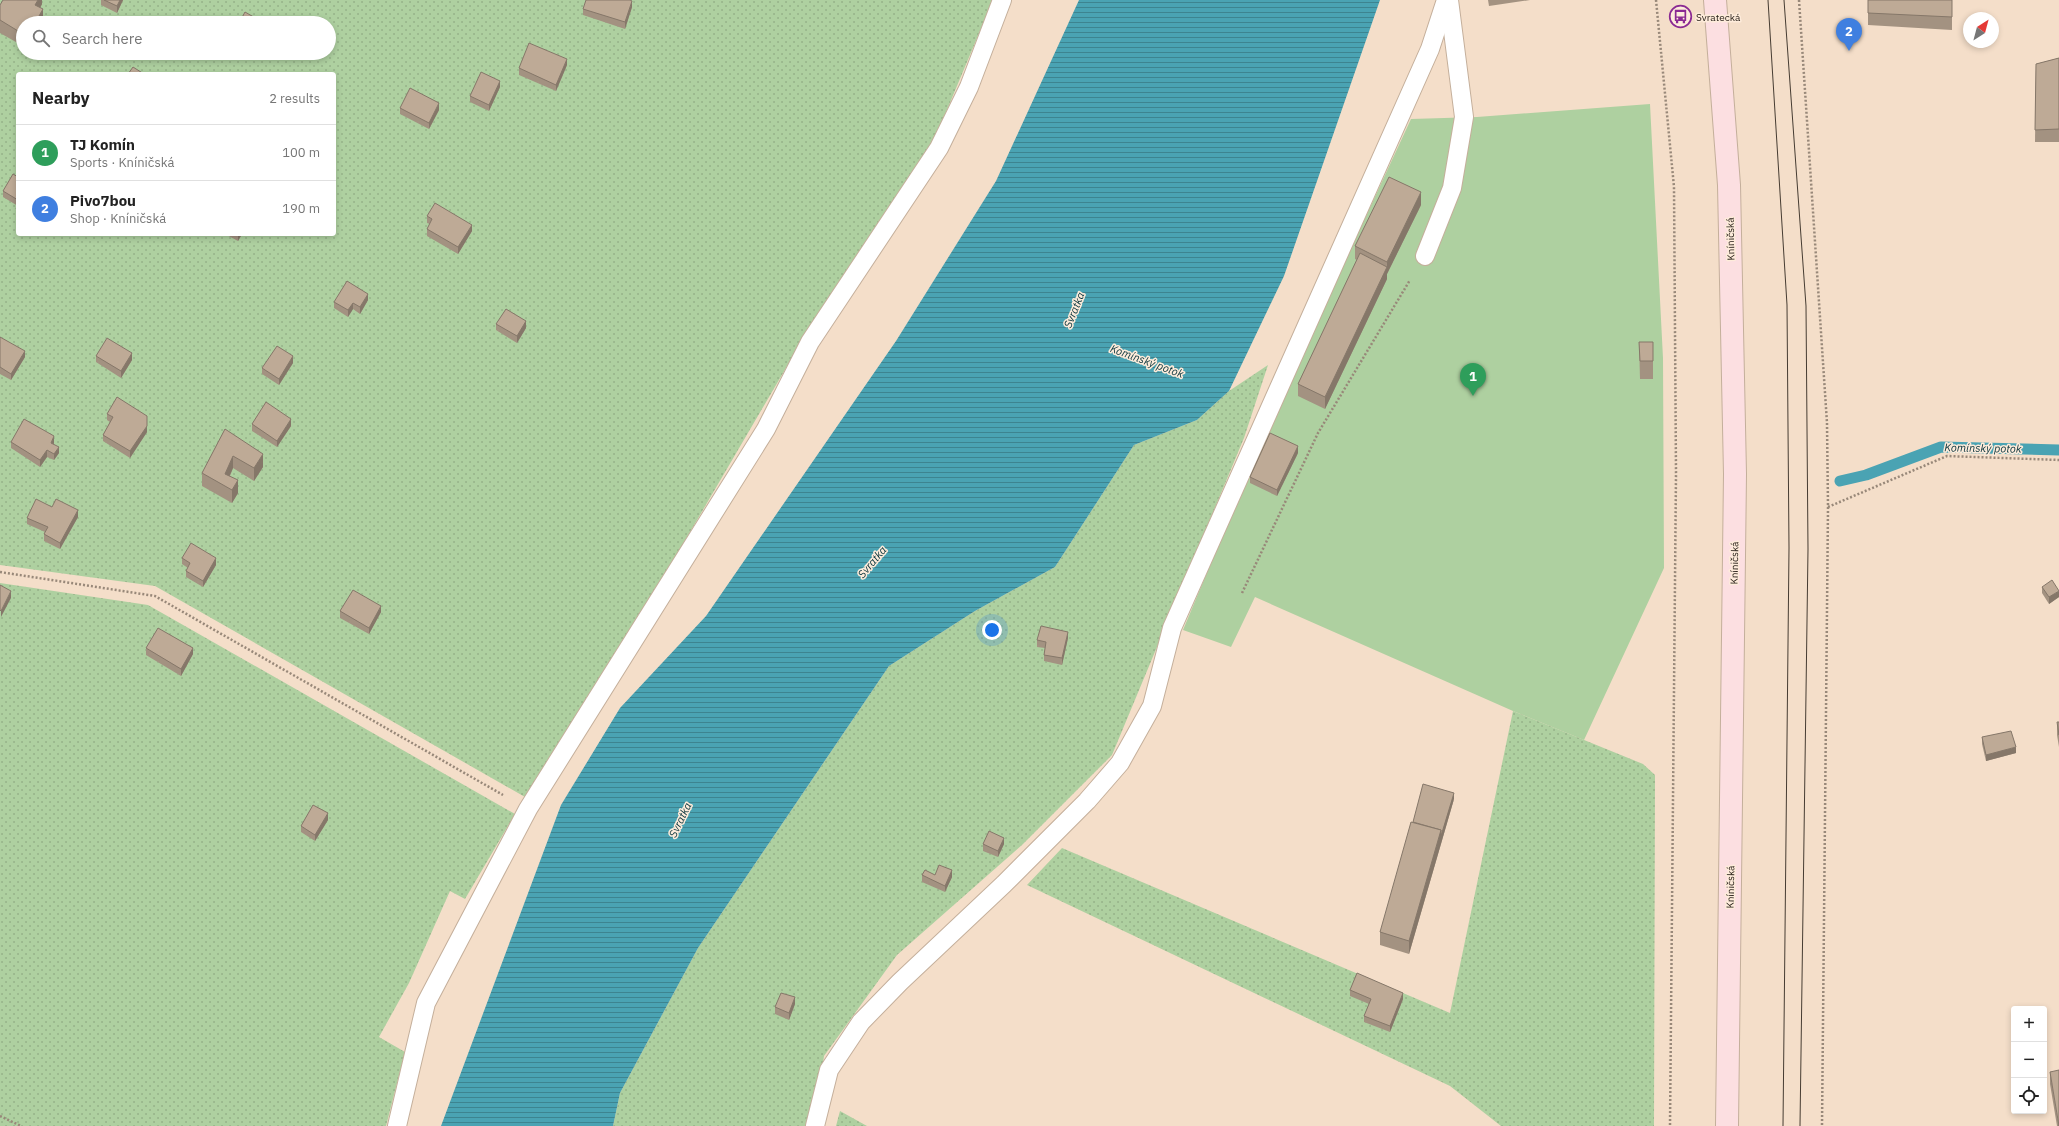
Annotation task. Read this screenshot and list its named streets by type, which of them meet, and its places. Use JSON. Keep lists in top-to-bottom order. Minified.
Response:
{"streets":{"main road":["Kníničská"]},"water":["Svratka","Komínský potok"],"places":{"bus stop":["Svratecká"]},"north":"top right","page":{"search":"Search here","pins":["2","1"],"heading":["Nearby","2 results"],"list":[{"mark":"1","name":"TJ Komín","note":"Sports · Kníničská","value":"100 m"},{"mark":"2","name":"Pivo7bou","note":"Shop · Kníničská","value":"190 m"}],"map_buttons":["+","−"]}}
